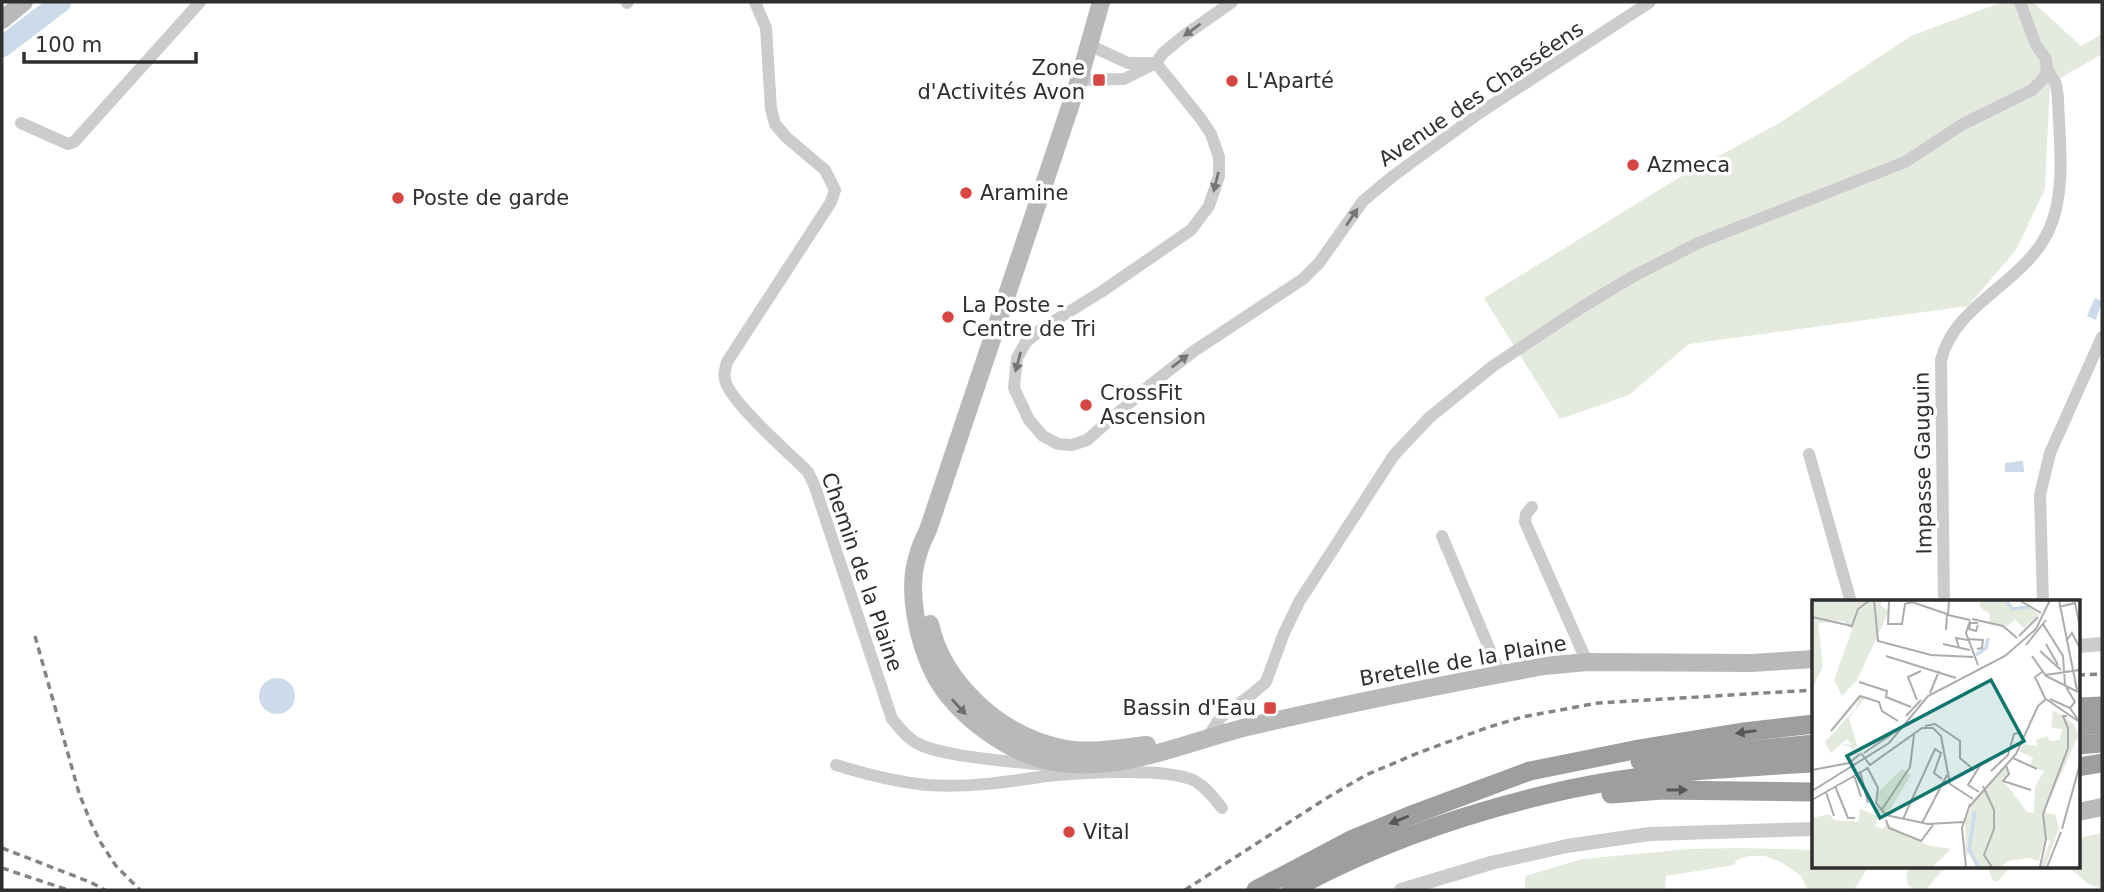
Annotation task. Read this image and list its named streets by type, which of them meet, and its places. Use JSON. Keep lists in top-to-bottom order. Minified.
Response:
{"streets":{"main road":["Bretelle de la Plaine"],"street":["Avenue des Chasséens","Impasse Gauguin","Chemin de la Plaine"]},"crossings":[["Chemin de la Plaine","Bretelle de la Plaine"]],"places":{"transit":["Zone d'Activités Avon","Bassin d'Eau"],"other":["L'Aparté","Azmeca","Aramine","Poste de garde","La Poste - Centre de Tri","CrossFit Ascension","Vital"]},"scale_bar":"100 m"}
